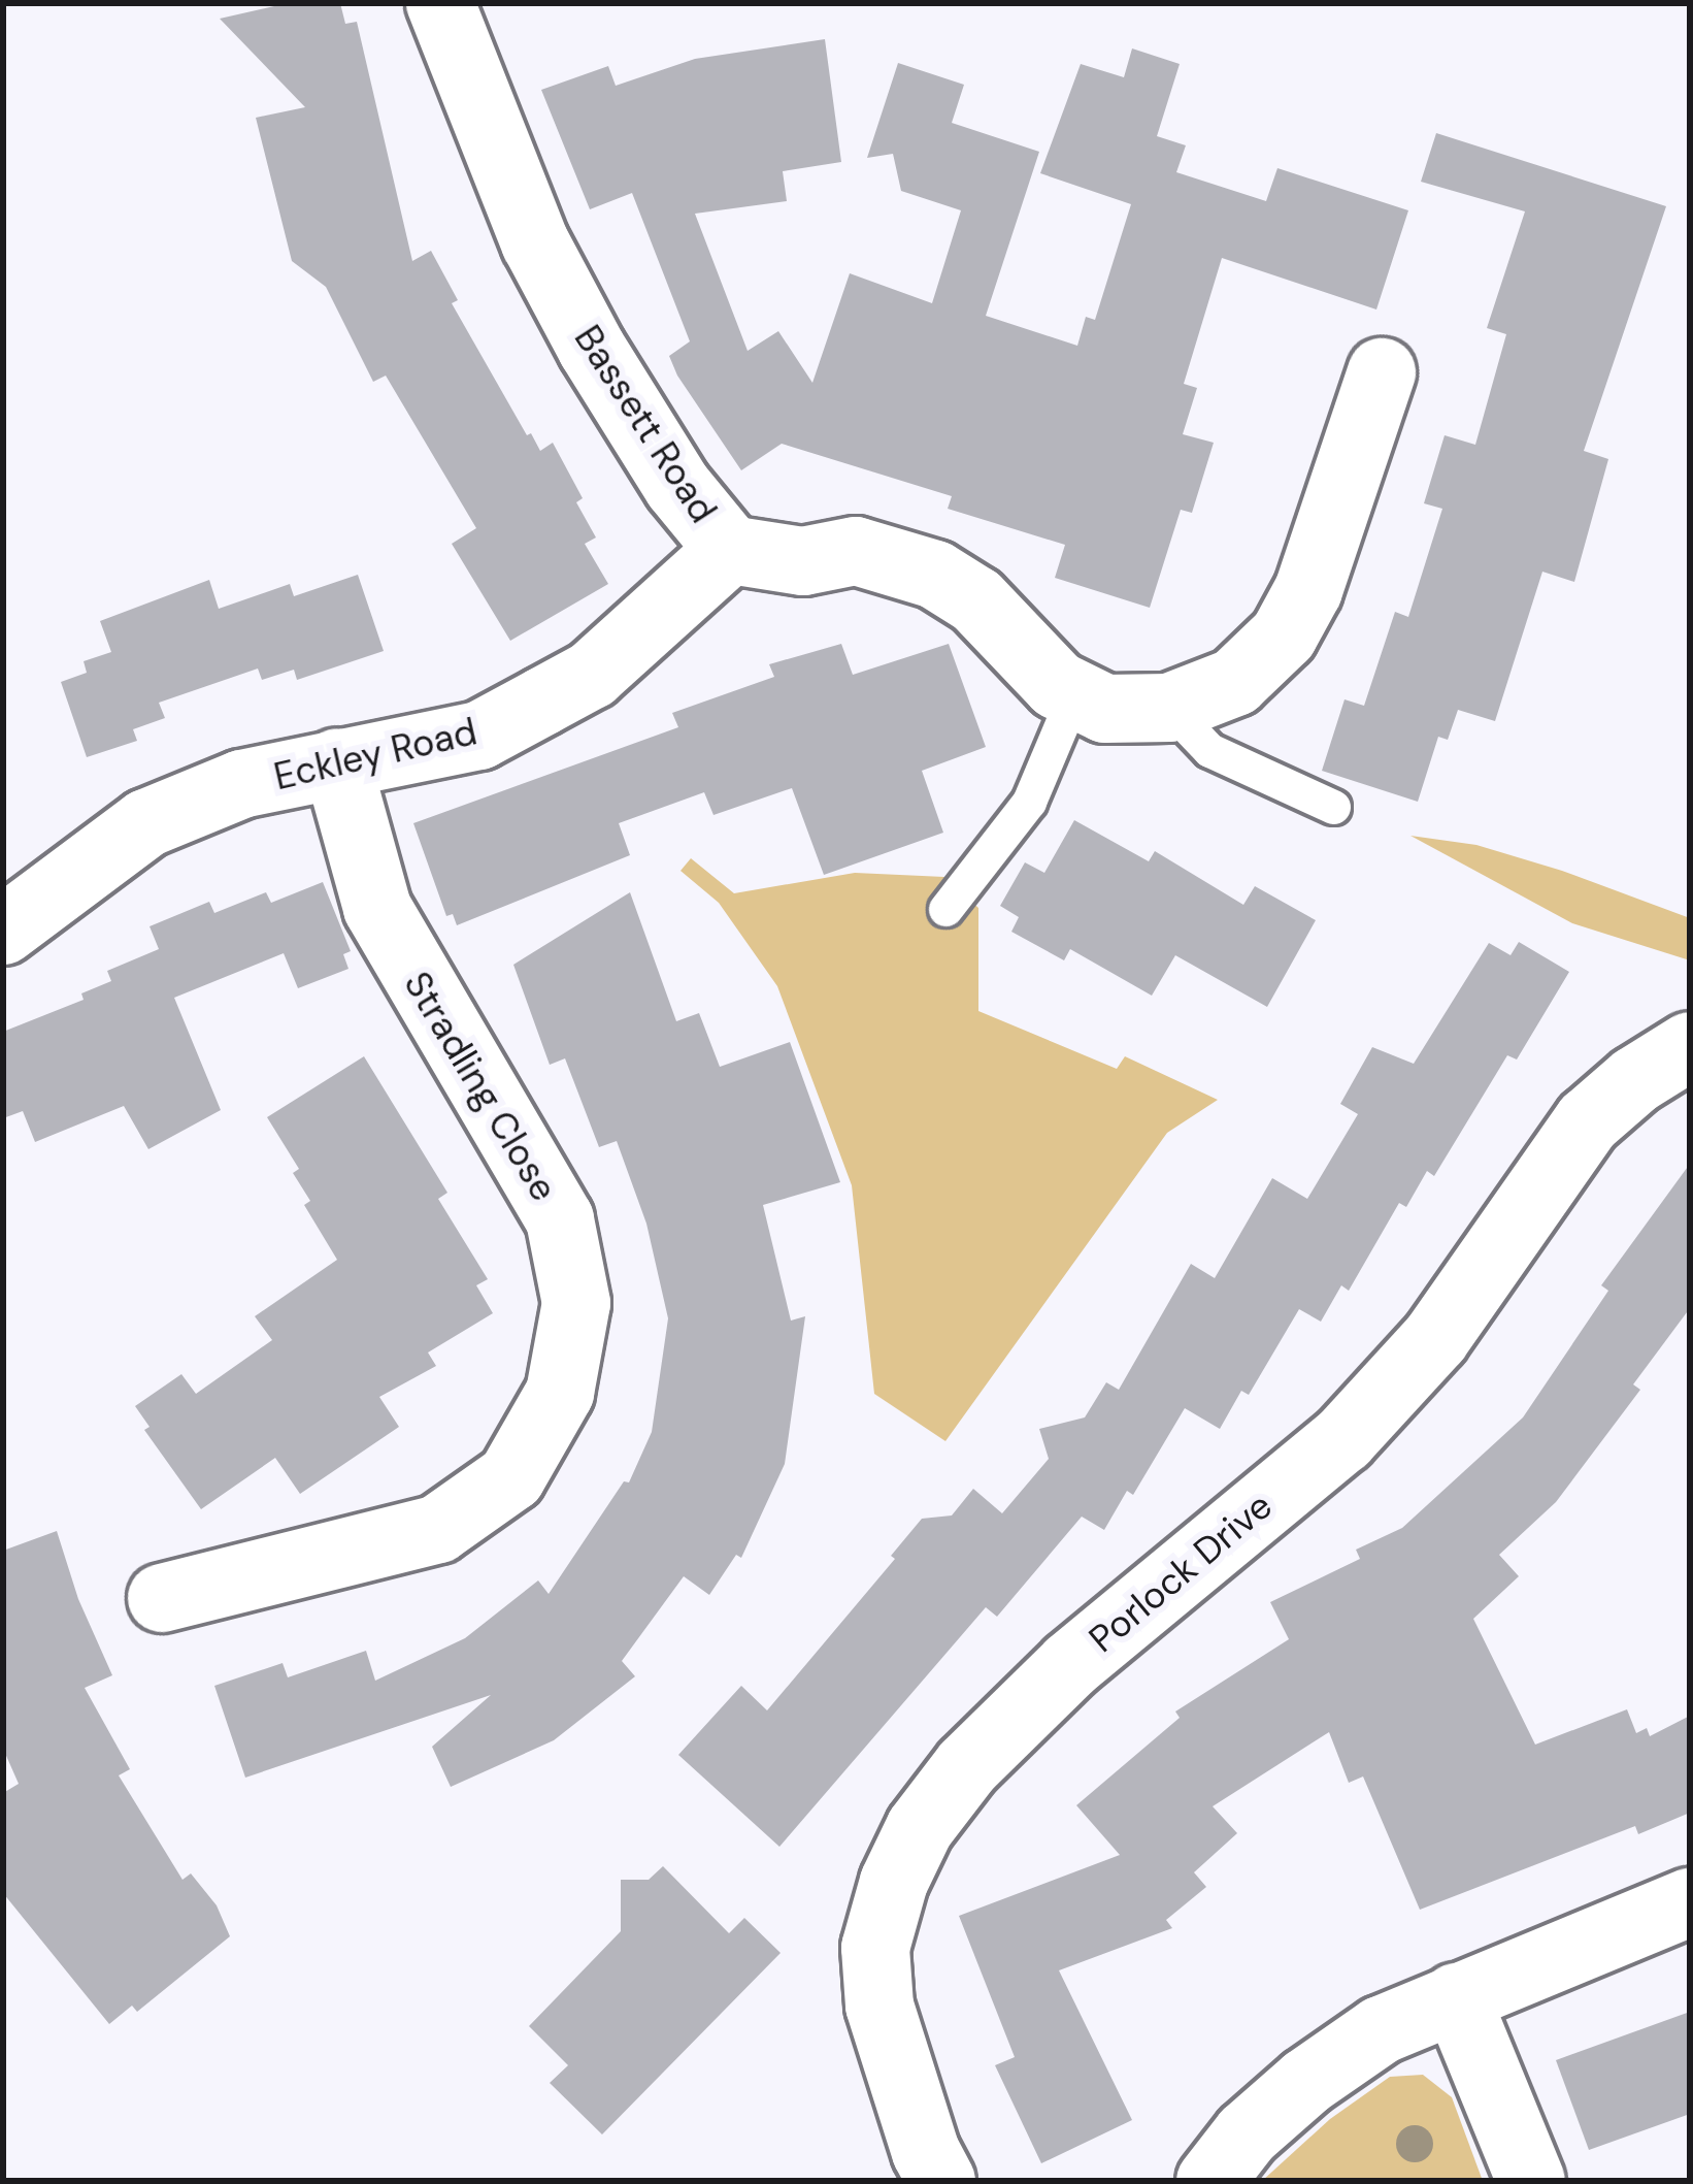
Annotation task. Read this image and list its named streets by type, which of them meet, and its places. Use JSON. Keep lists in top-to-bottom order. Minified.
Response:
{"streets":{"street":["Bassett Road","Eckley Road","Stradling Close","Porlock Drive"]},"crossings":[["Bassett Road","Eckley Road"],["Eckley Road","Stradling Close"]]}
